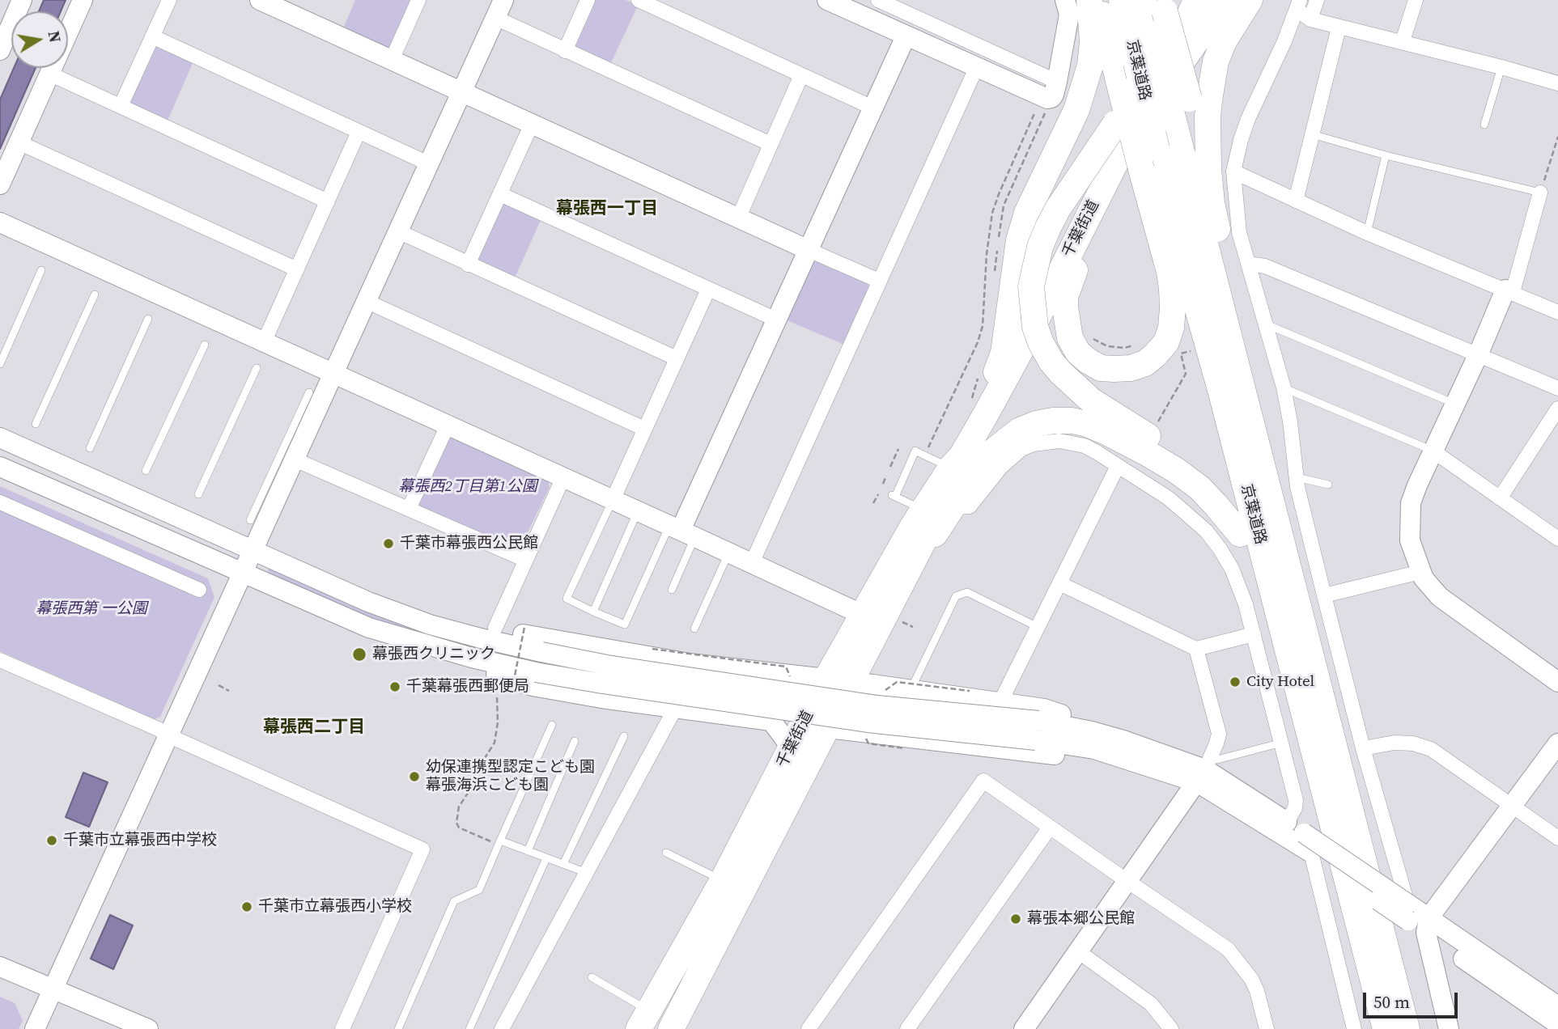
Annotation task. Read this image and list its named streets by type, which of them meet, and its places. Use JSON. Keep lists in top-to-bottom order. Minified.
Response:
{"streets":{"highway":["京葉道路","千葉街道"]},"districts":["幕張西一丁目","幕張西二丁目"],"parks":["幕張西2丁目第1公園","幕張西第 一公園"],"places":["千葉市幕張西公民館","幕張西クリニック","City Hotel","千葉幕張西郵便局","幼保連携型認定こども園 幕張海浜こども園","千葉市立幕張西中学校","千葉市立幕張西小学校","幕張本郷公民館"],"scale_bar":"50 m","north":"right"}
